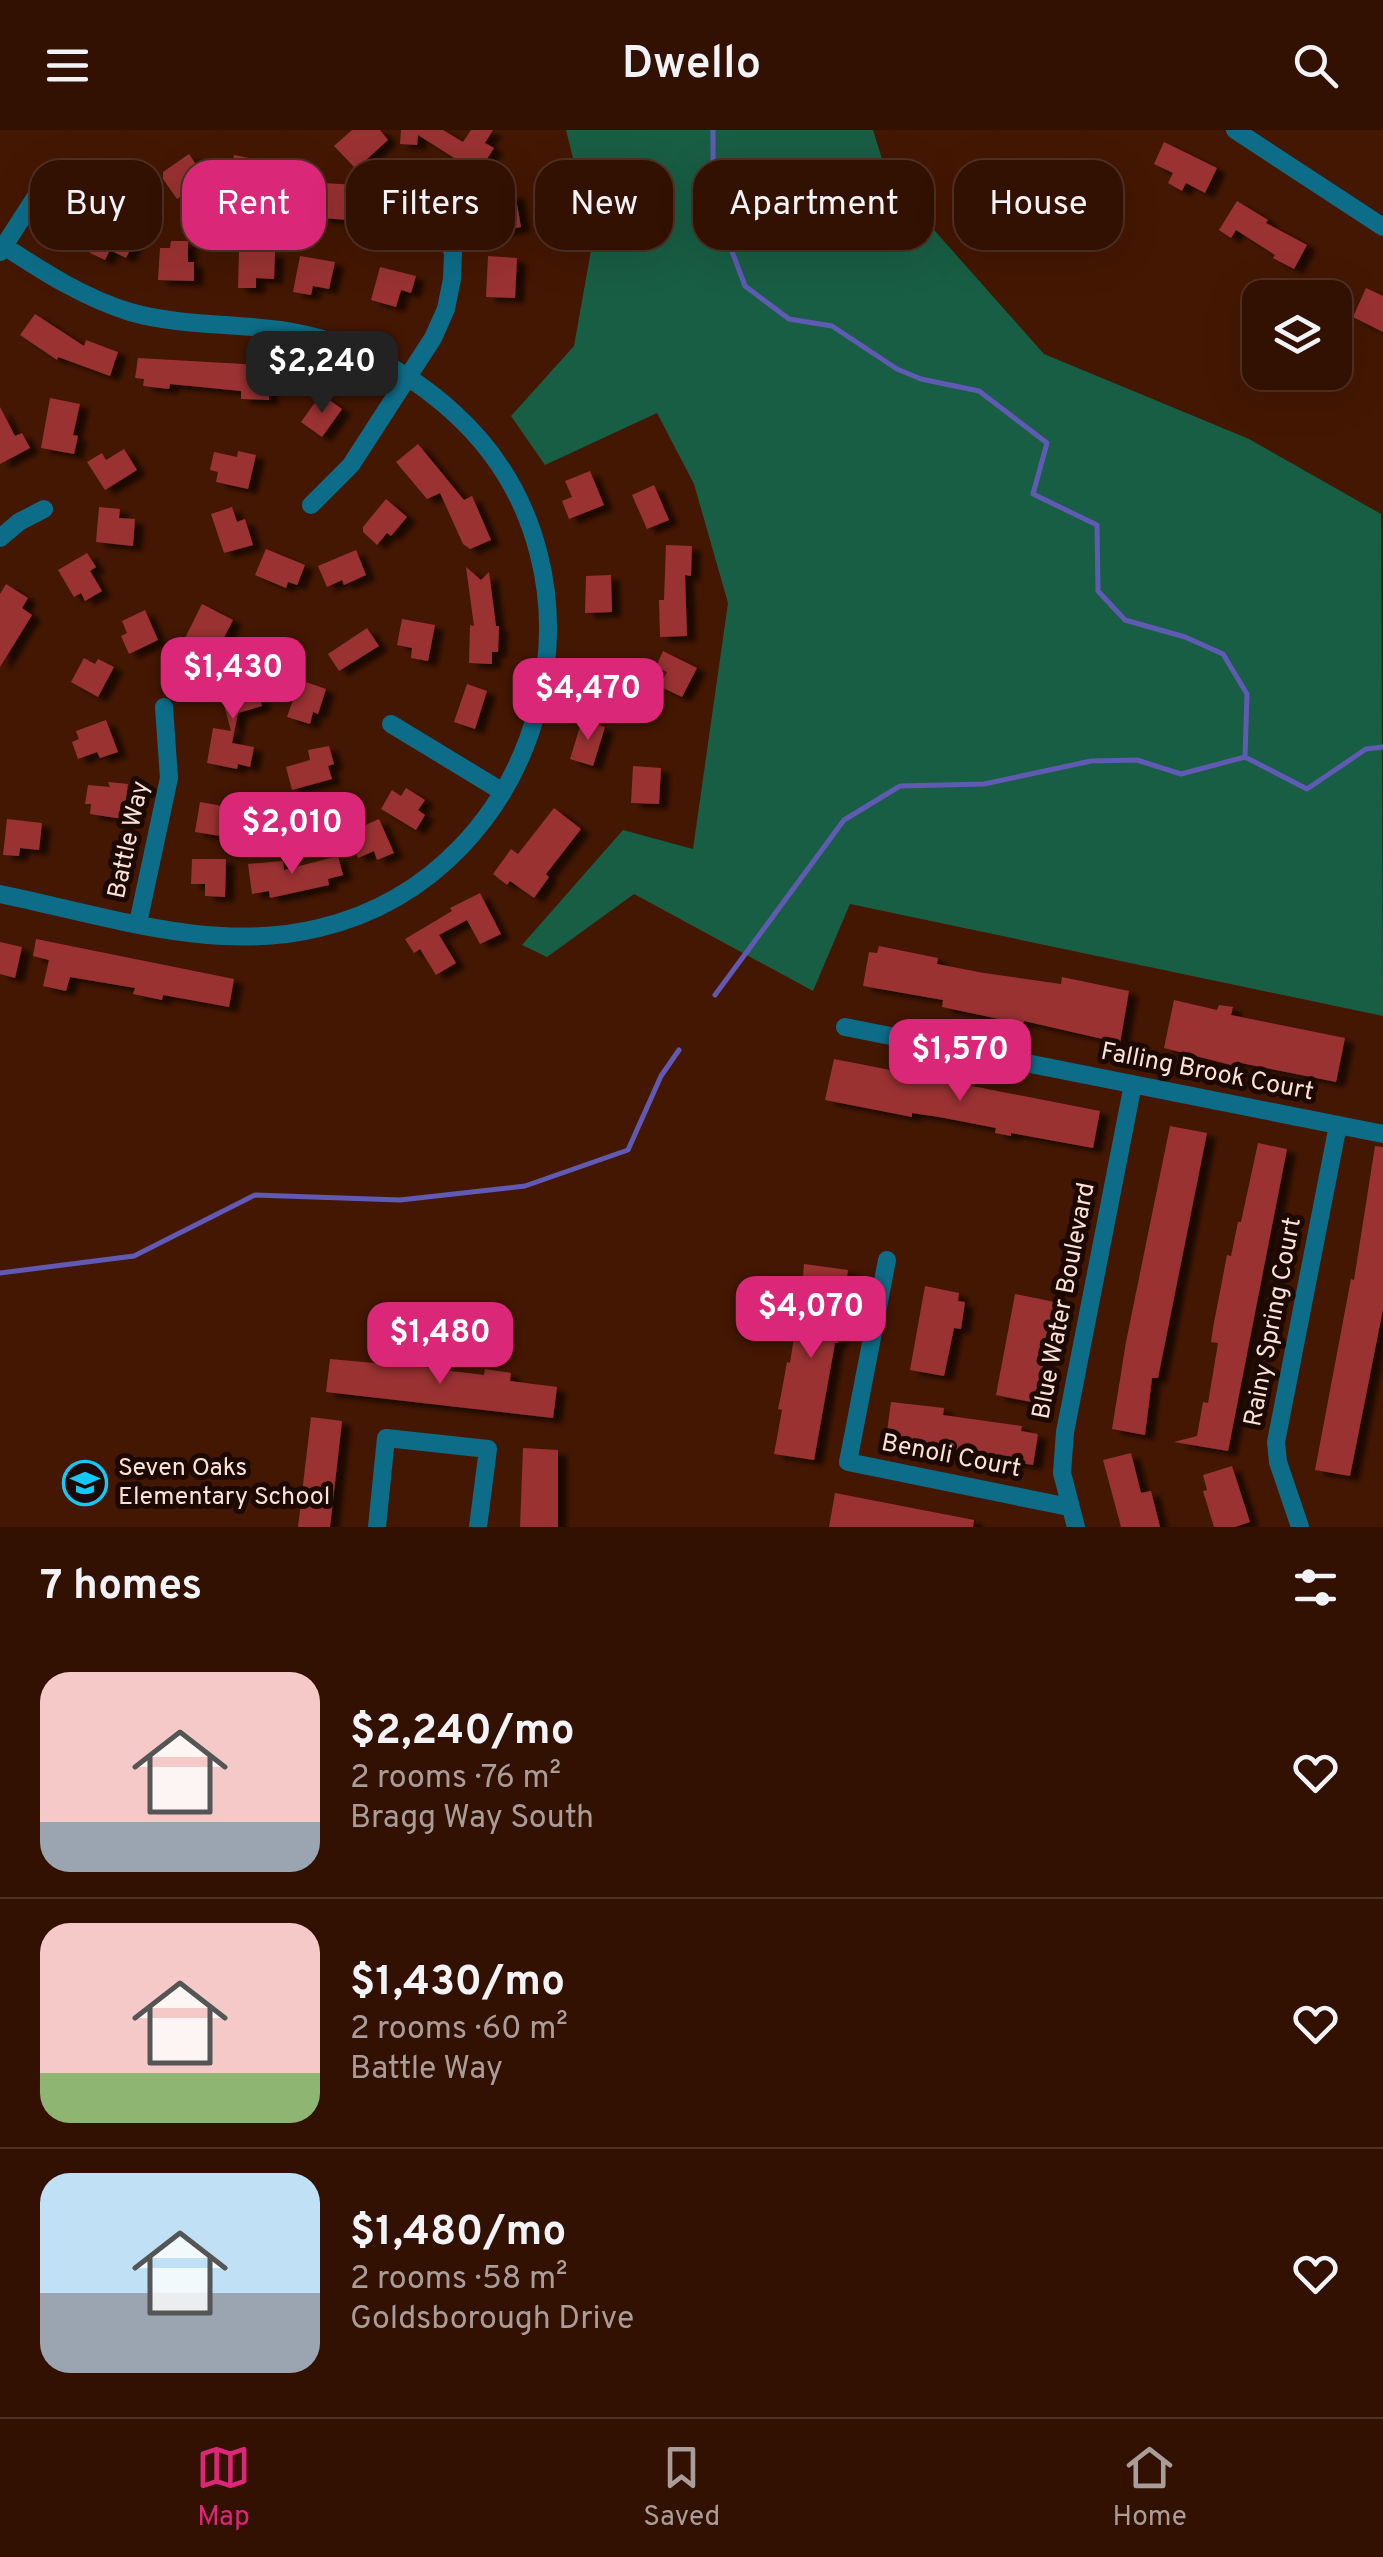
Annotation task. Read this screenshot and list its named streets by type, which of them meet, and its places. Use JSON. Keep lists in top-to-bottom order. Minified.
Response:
{"streets":{"street":["Battle Way","Falling Brook Court","Blue Water Boulevard","Rainy Spring Court","Benoli Court"]},"crossings":[["Falling Brook Court","Blue Water Boulevard"],["Falling Brook Court","Rainy Spring Court"],["Blue Water Boulevard","Benoli Court"]],"places":{"school or university":["Seven Oaks Elementary School"]},"page":{"header":"Dwello","chip":["Buy","Rent","Filters","New","Apartment","House"],"price":["$2,240","$1,430","$4,470","$2,010","$1,570","$4,070","$1,480"],"heading":"7 homes","list":[{"name":"$2,240/mo","note":"2 rooms · 76 m² · Bragg Way South"},{"name":"$1,430/mo","note":"2 rooms · 60 m² · Battle Way"},{"name":"$1,480/mo","note":"2 rooms · 58 m² · Goldsborough Drive"}],"tabs":["Map","Saved","Home"]}}
